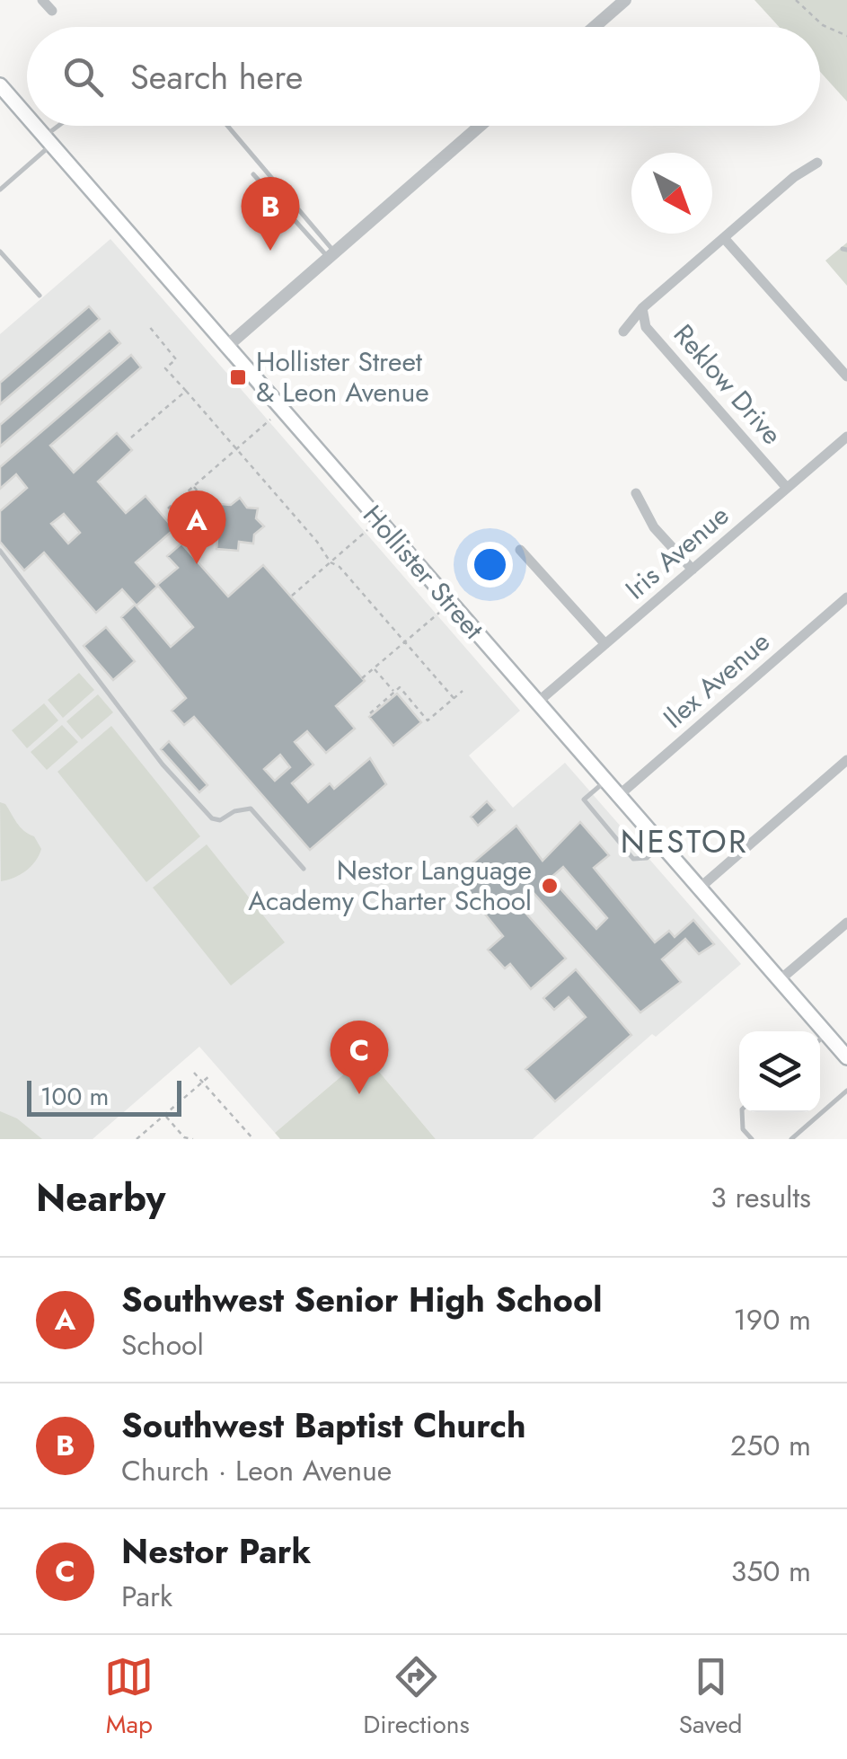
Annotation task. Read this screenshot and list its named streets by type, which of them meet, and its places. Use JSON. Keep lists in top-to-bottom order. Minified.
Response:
{"streets":{"main road":["Hollister Street"],"street":["Reklow Drive","Iris Avenue","Ilex Avenue"]},"crossings":[["Reklow Drive","Iris Avenue"],["Iris Avenue","Hollister Street"],["Hollister Street","Ilex Avenue"]],"districts":["NESTOR"],"places":{"transit":["Hollister Street & Leon Avenue"],"other":["Nestor Language Academy Charter School"]},"scale_bar":"100 m","north":"bottom right","page":{"search":"Search here","pins":["B","A","C"],"scale":"100 m","heading":["Nearby","3 results"],"list":[{"mark":"A","name":"Southwest Senior High School","note":"School","value":"190 m"},{"mark":"B","name":"Southwest Baptist Church","note":"Church · Leon Avenue","value":"250 m"},{"mark":"C","name":"Nestor Park","note":"Park","value":"350 m"}],"nav":["Map","Directions","Saved"]}}
